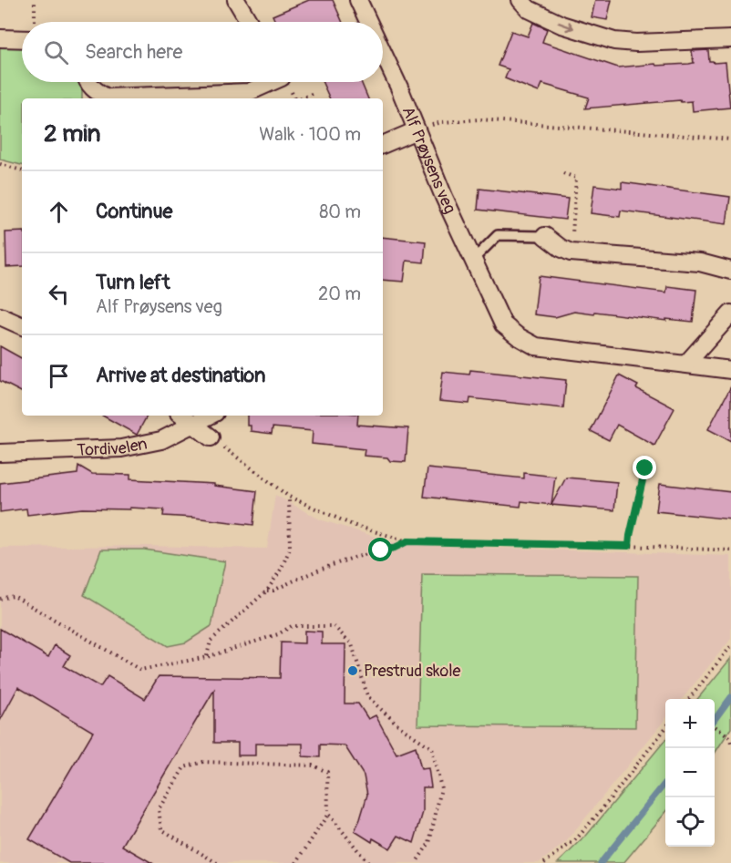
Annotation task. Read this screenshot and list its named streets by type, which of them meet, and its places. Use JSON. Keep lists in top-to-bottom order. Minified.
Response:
{"streets":{"street":["Alf Prøysens veg","Tordivelen"]},"places":["Prestrud skole"],"page":{"search":"Search here","heading":["2 min","Walk · 100 m"],"list":[["Continue","80 m"],["Turn left","Alf Prøysens veg","20 m"],"Arrive at destination"],"map_buttons":["+","−"]}}
